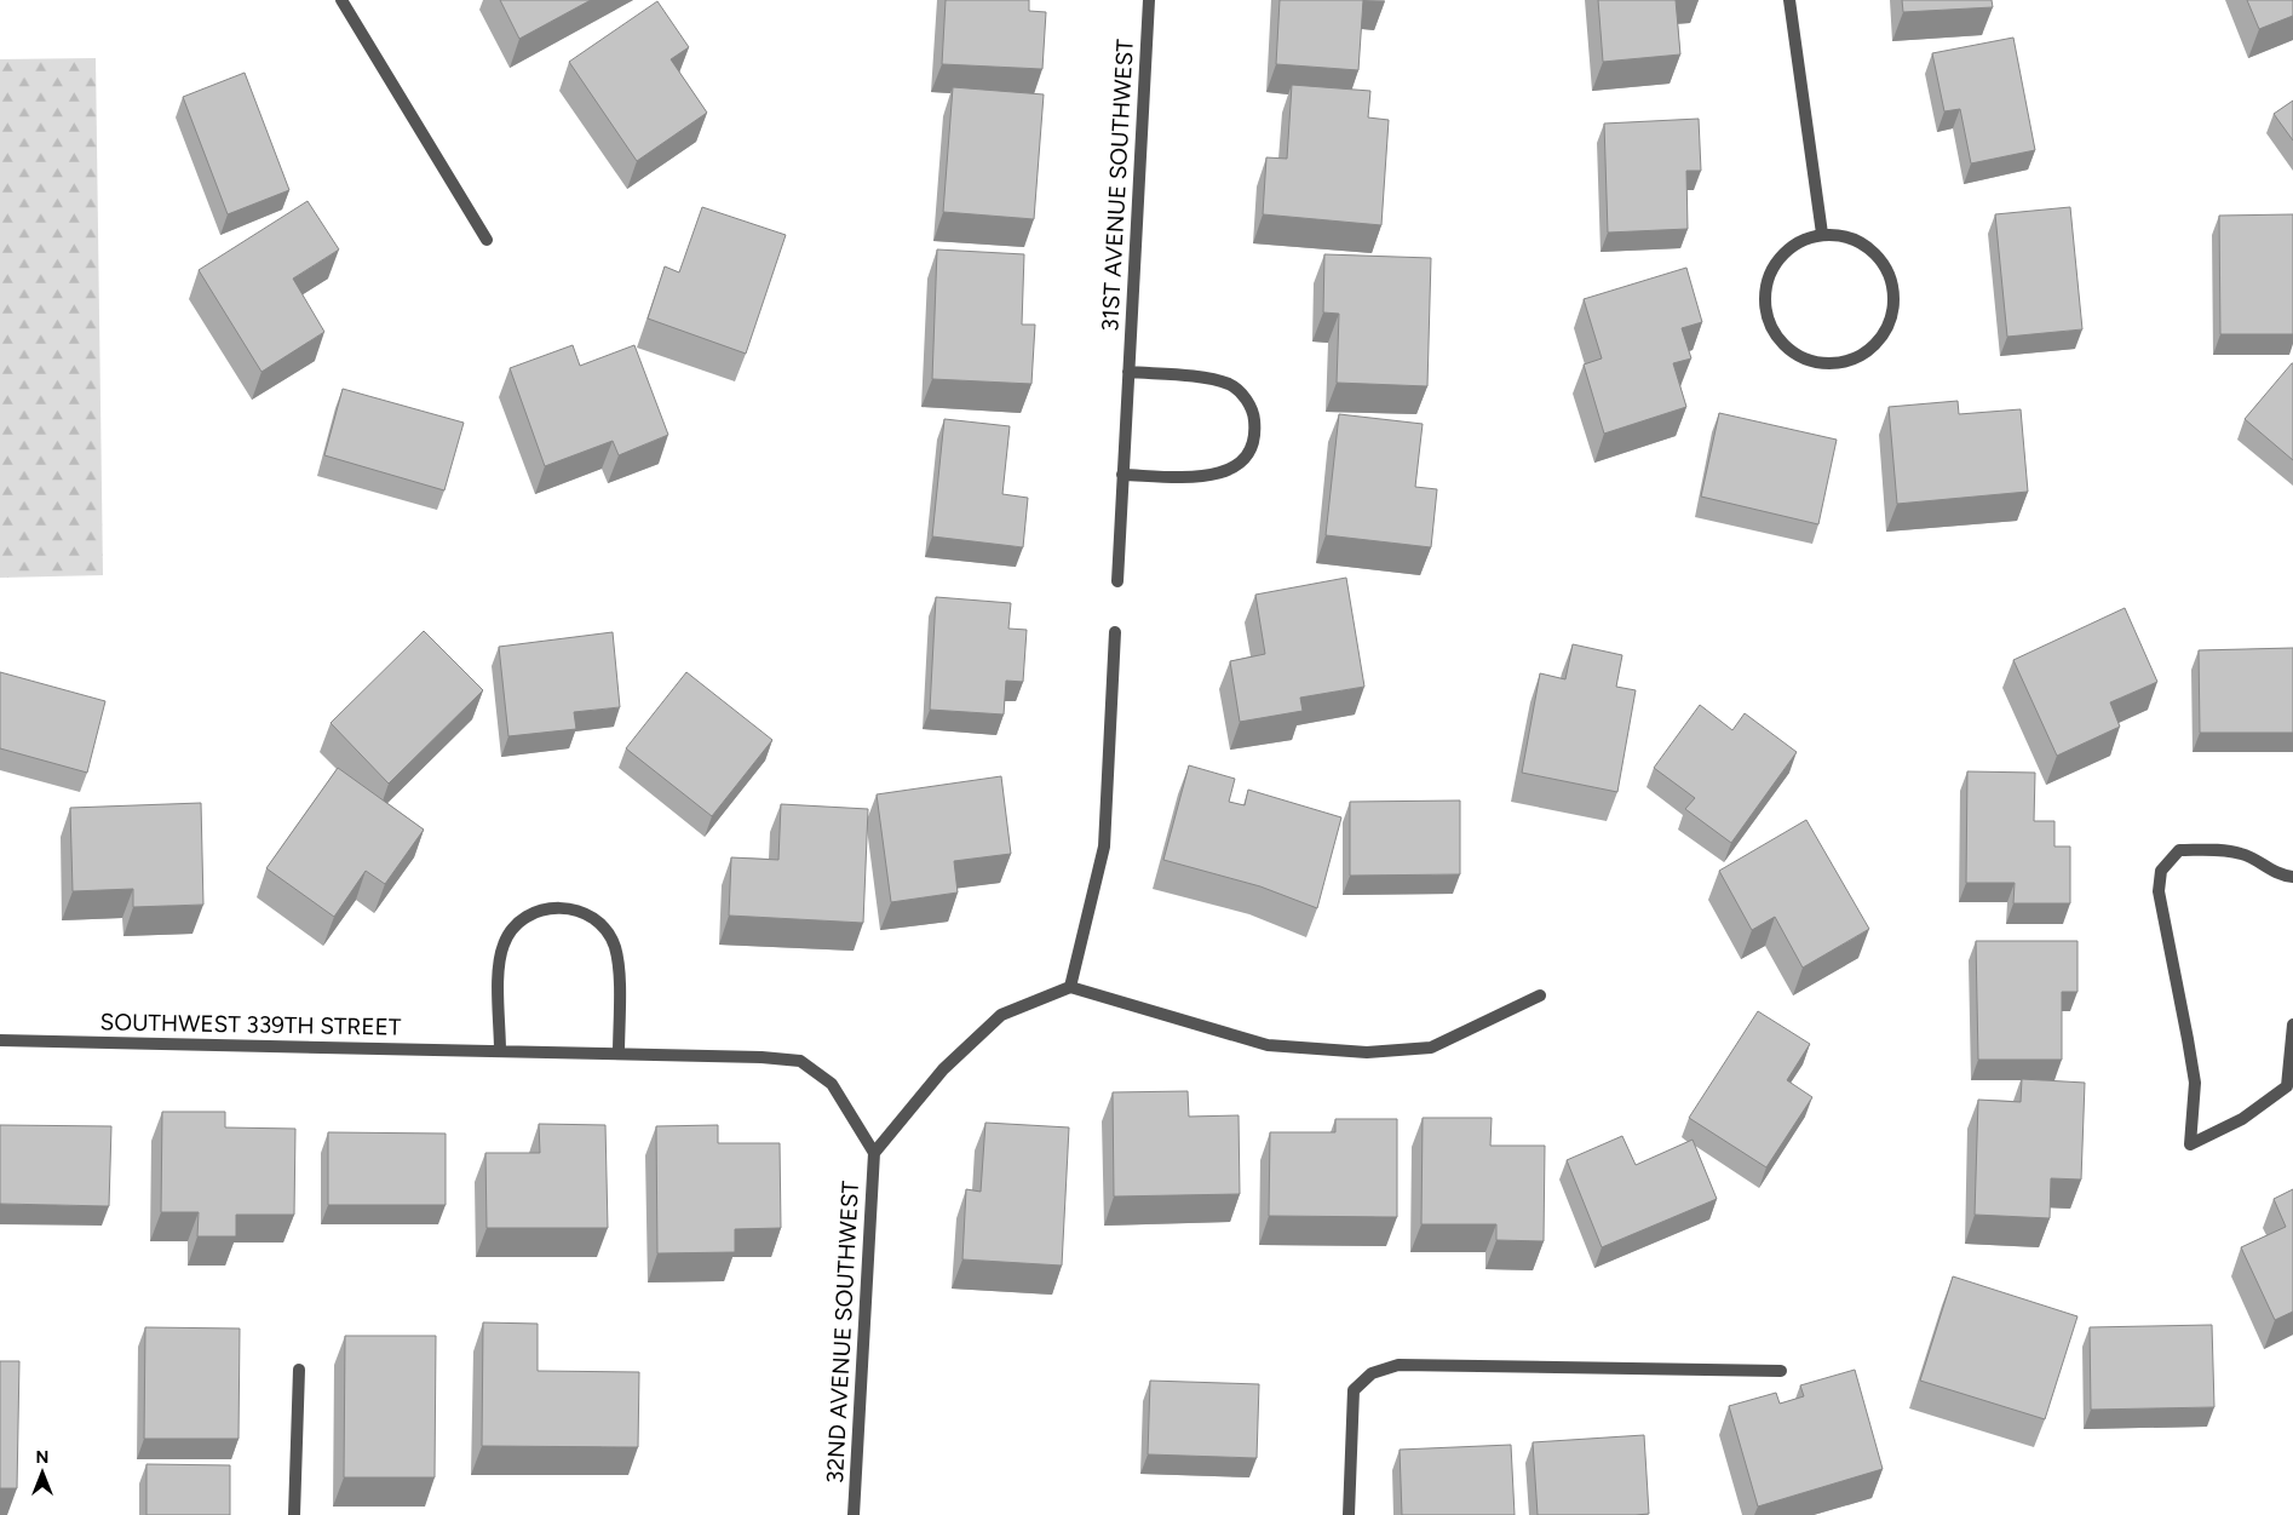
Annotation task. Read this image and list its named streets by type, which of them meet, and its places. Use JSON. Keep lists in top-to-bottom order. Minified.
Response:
{"streets":{"street":["31ST AVENUE SOUTHWEST","SOUTHWEST 339TH STREET","32ND AVENUE SOUTHWEST"]},"crossings":[["SOUTHWEST 339TH STREET","32ND AVENUE SOUTHWEST"]],"north":"top"}
